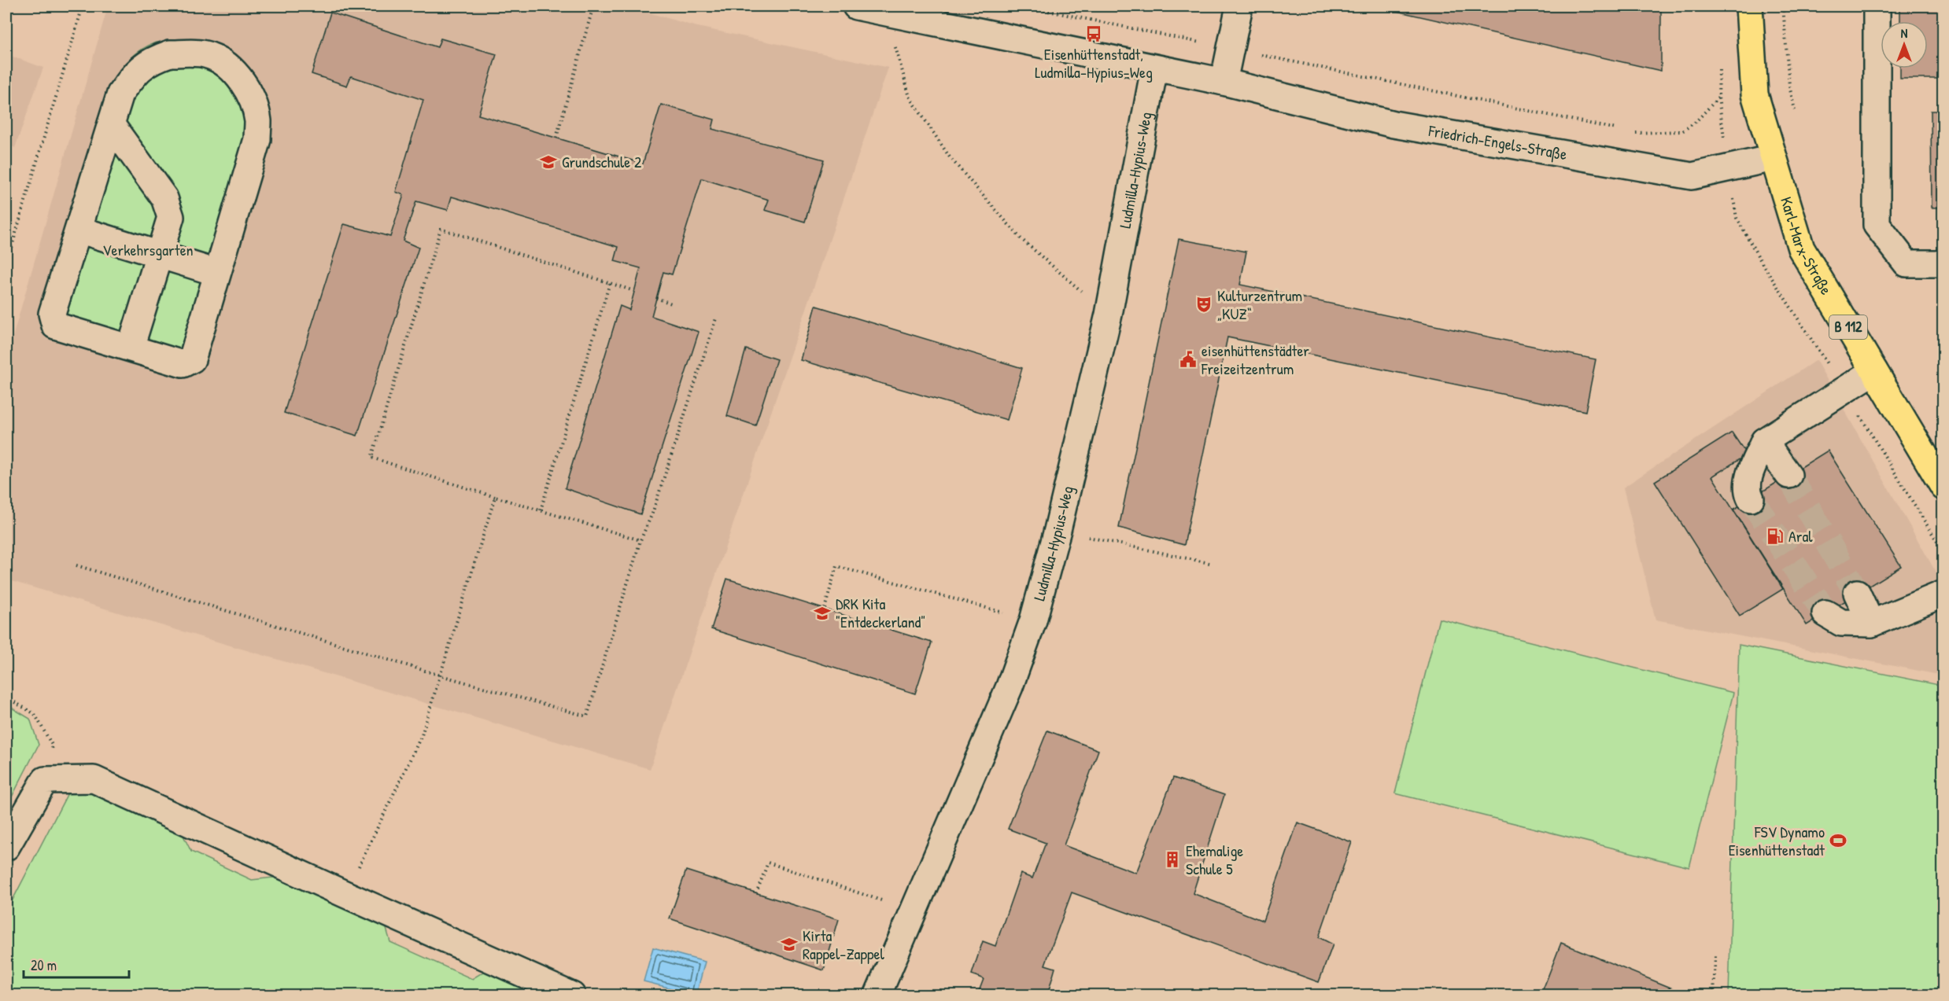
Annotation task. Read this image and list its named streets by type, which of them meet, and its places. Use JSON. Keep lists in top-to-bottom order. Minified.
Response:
{"streets":{"main road":["Karl-Marx-Straße","B 112"],"street":["Friedrich-Engels-Straße","Ludmilla-Hypius-Weg"]},"crossings":[["Friedrich-Engels-Straße","Ludmilla-Hypius-Weg"],["Friedrich-Engels-Straße","Karl-Marx-Straße"]],"parks":["Verkehrsgarten"],"places":{"bus stop":["Eisenhüttenstadt, Ludmilla-Hypius-Weg"],"school or university":["Grundschule 2","DRK Kita \"Entdeckerland\"","Kirta Rappel-Zappel"],"theatre":["Kulturzentrum „KUZ“"],"public building":["eisenhüttenstädter Freizeitzentrum"],"fuel station":["Aral"],"sports":["FSV Dynamo Eisenhüttenstadt"],"building":["Ehemalige Schule 5"]},"scale_bar":"20 m","north":"top"}
